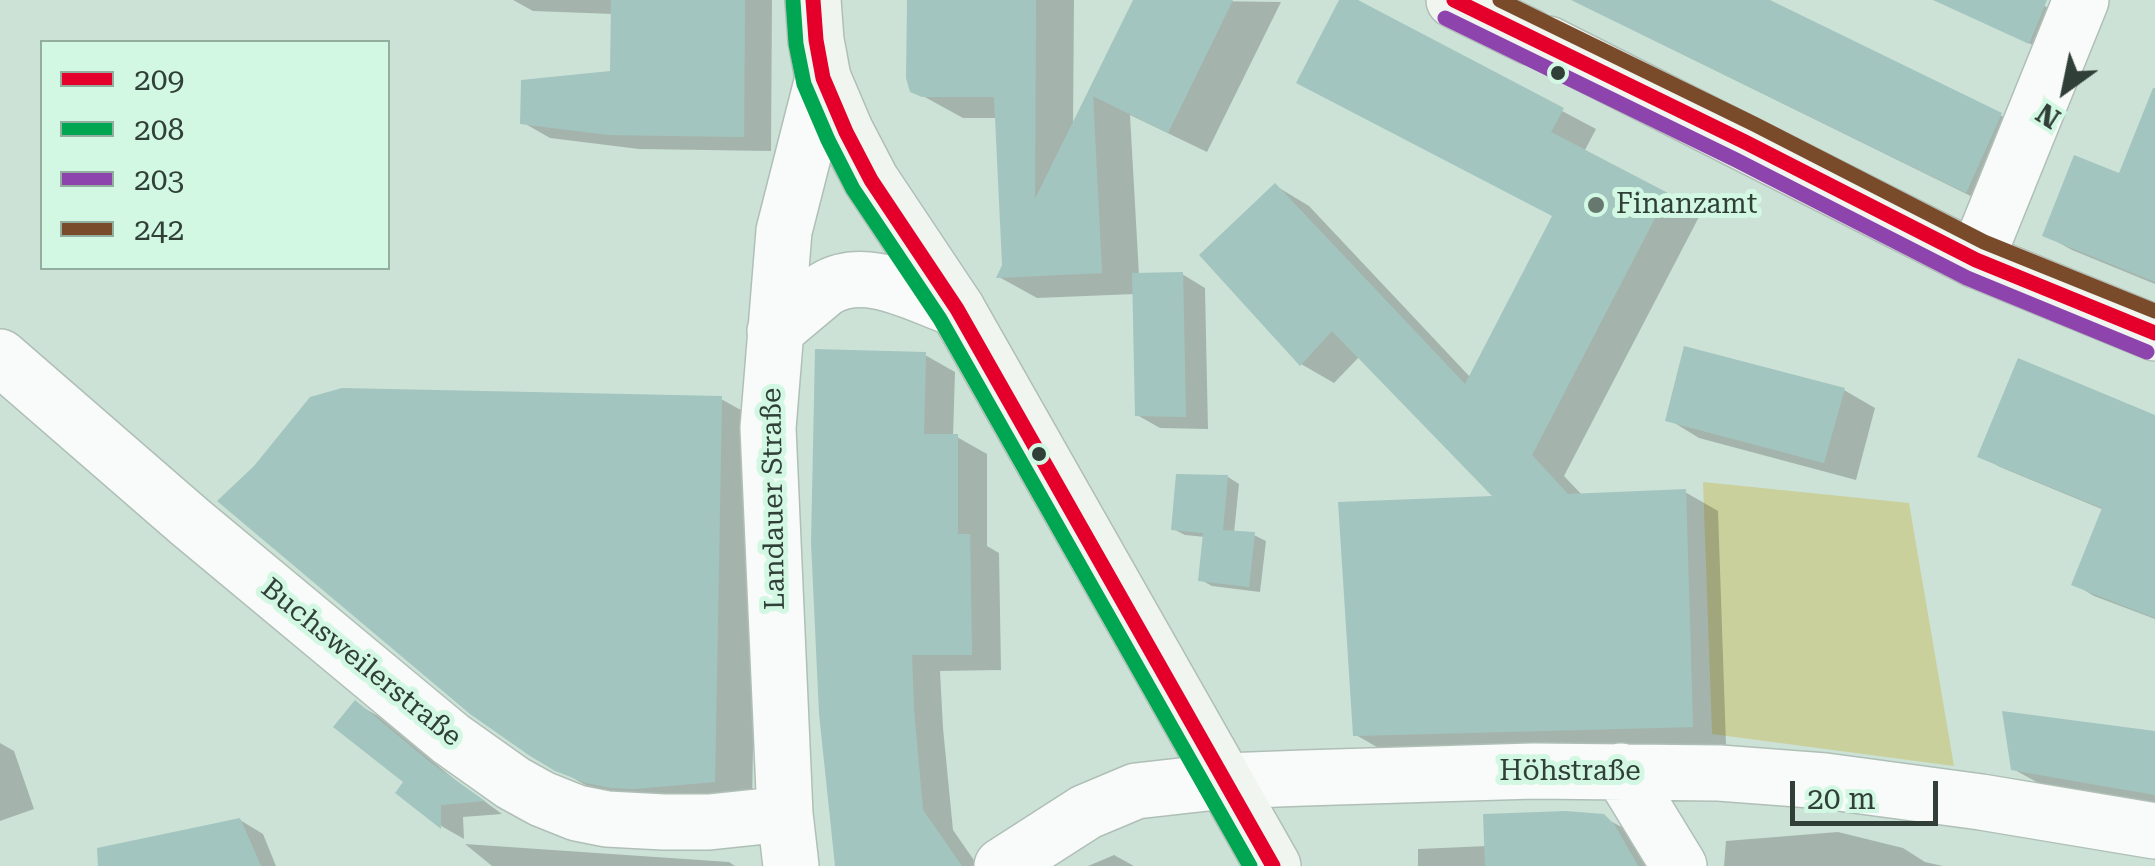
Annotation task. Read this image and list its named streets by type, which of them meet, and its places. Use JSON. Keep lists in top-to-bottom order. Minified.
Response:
{"streets":{"main road":["Landauer Straße"],"street":["Buchsweilerstraße","Höhstraße"]},"crossings":[["Landauer Straße","Buchsweilerstraße"],["Landauer Straße","Höhstraße"]],"places":["Finanzamt"],"lines":["transit line 209","transit line 242","transit line 208","transit line 203"],"legend":["209","208","203","242"],"scale_bar":"20 m","north":"bottom left"}
